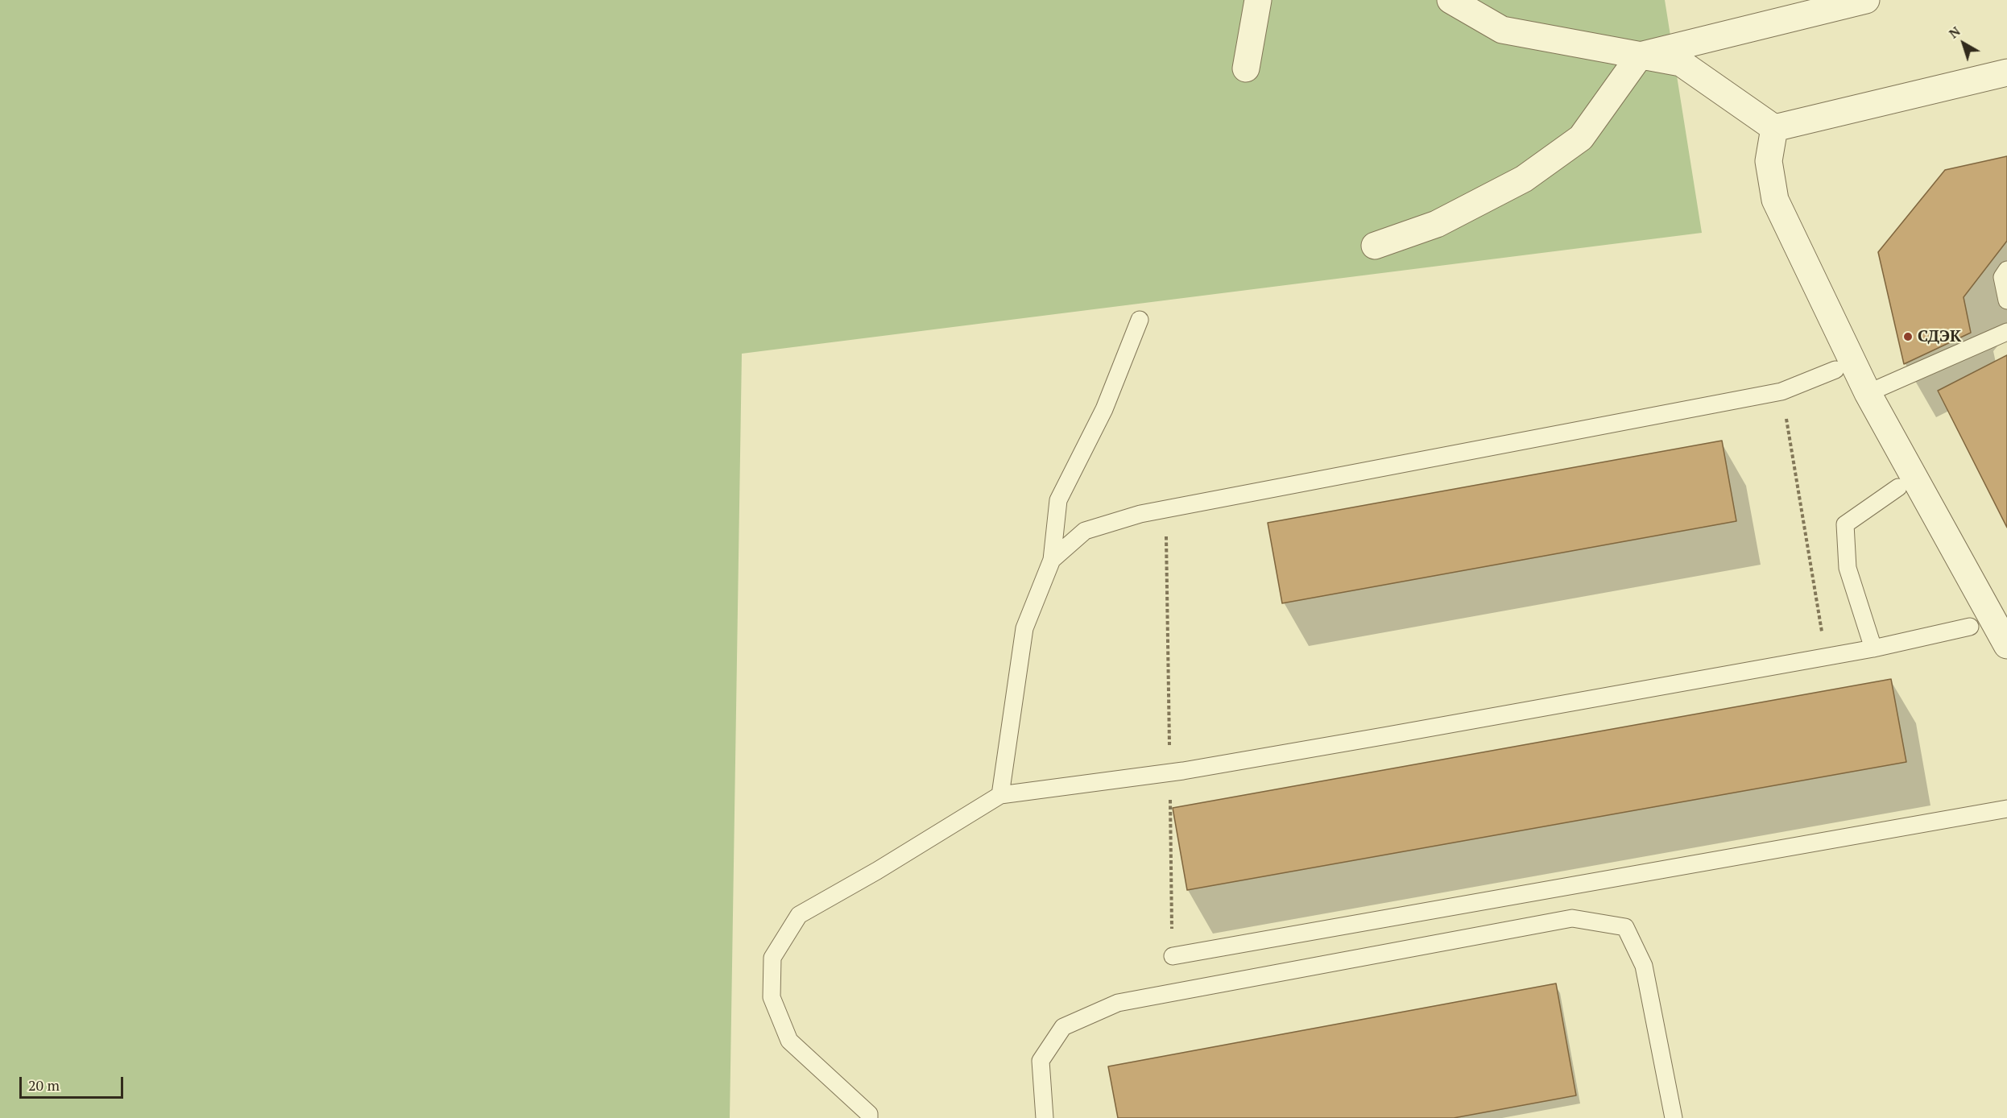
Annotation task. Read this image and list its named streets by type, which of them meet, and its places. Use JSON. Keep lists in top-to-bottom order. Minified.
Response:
{"places":["СДЭК"],"scale_bar":"20 m","north":"top left"}
